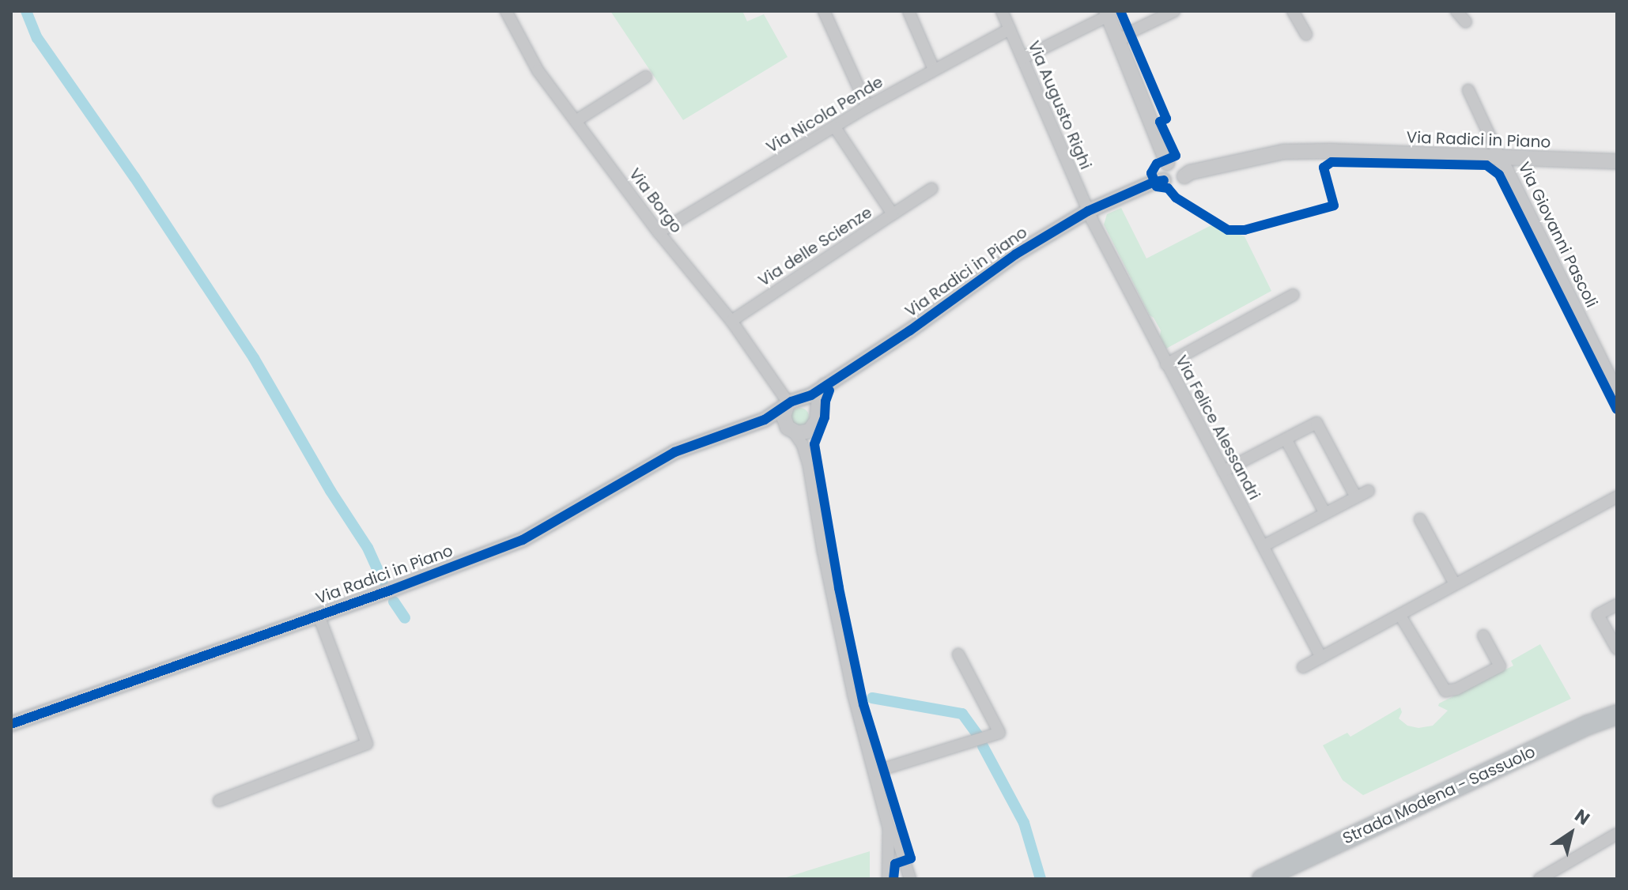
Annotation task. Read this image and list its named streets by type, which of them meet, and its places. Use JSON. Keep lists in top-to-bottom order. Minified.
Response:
{"streets":{"highway":["Strada Modena - Sassuolo"],"street":["Via Augusto Righi","Via Nicola Pende","Via Radici in Piano","Via Borgo","Via Giovanni Pascoli","Via delle Scienze","Via Felice Alessandri"]},"crossings":[["Via Augusto Righi","Via Nicola Pende"],["Via Augusto Righi","Via Radici in Piano"],["Via Augusto Righi","Via Felice Alessandri"],["Via Nicola Pende","Via Borgo"],["Via Nicola Pende","Via delle Scienze"],["Via Radici in Piano","Via Borgo"],["Via Radici in Piano","Via Giovanni Pascoli"],["Via Radici in Piano","Via Felice Alessandri"],["Via Borgo","Via delle Scienze"]],"north":"top right"}
